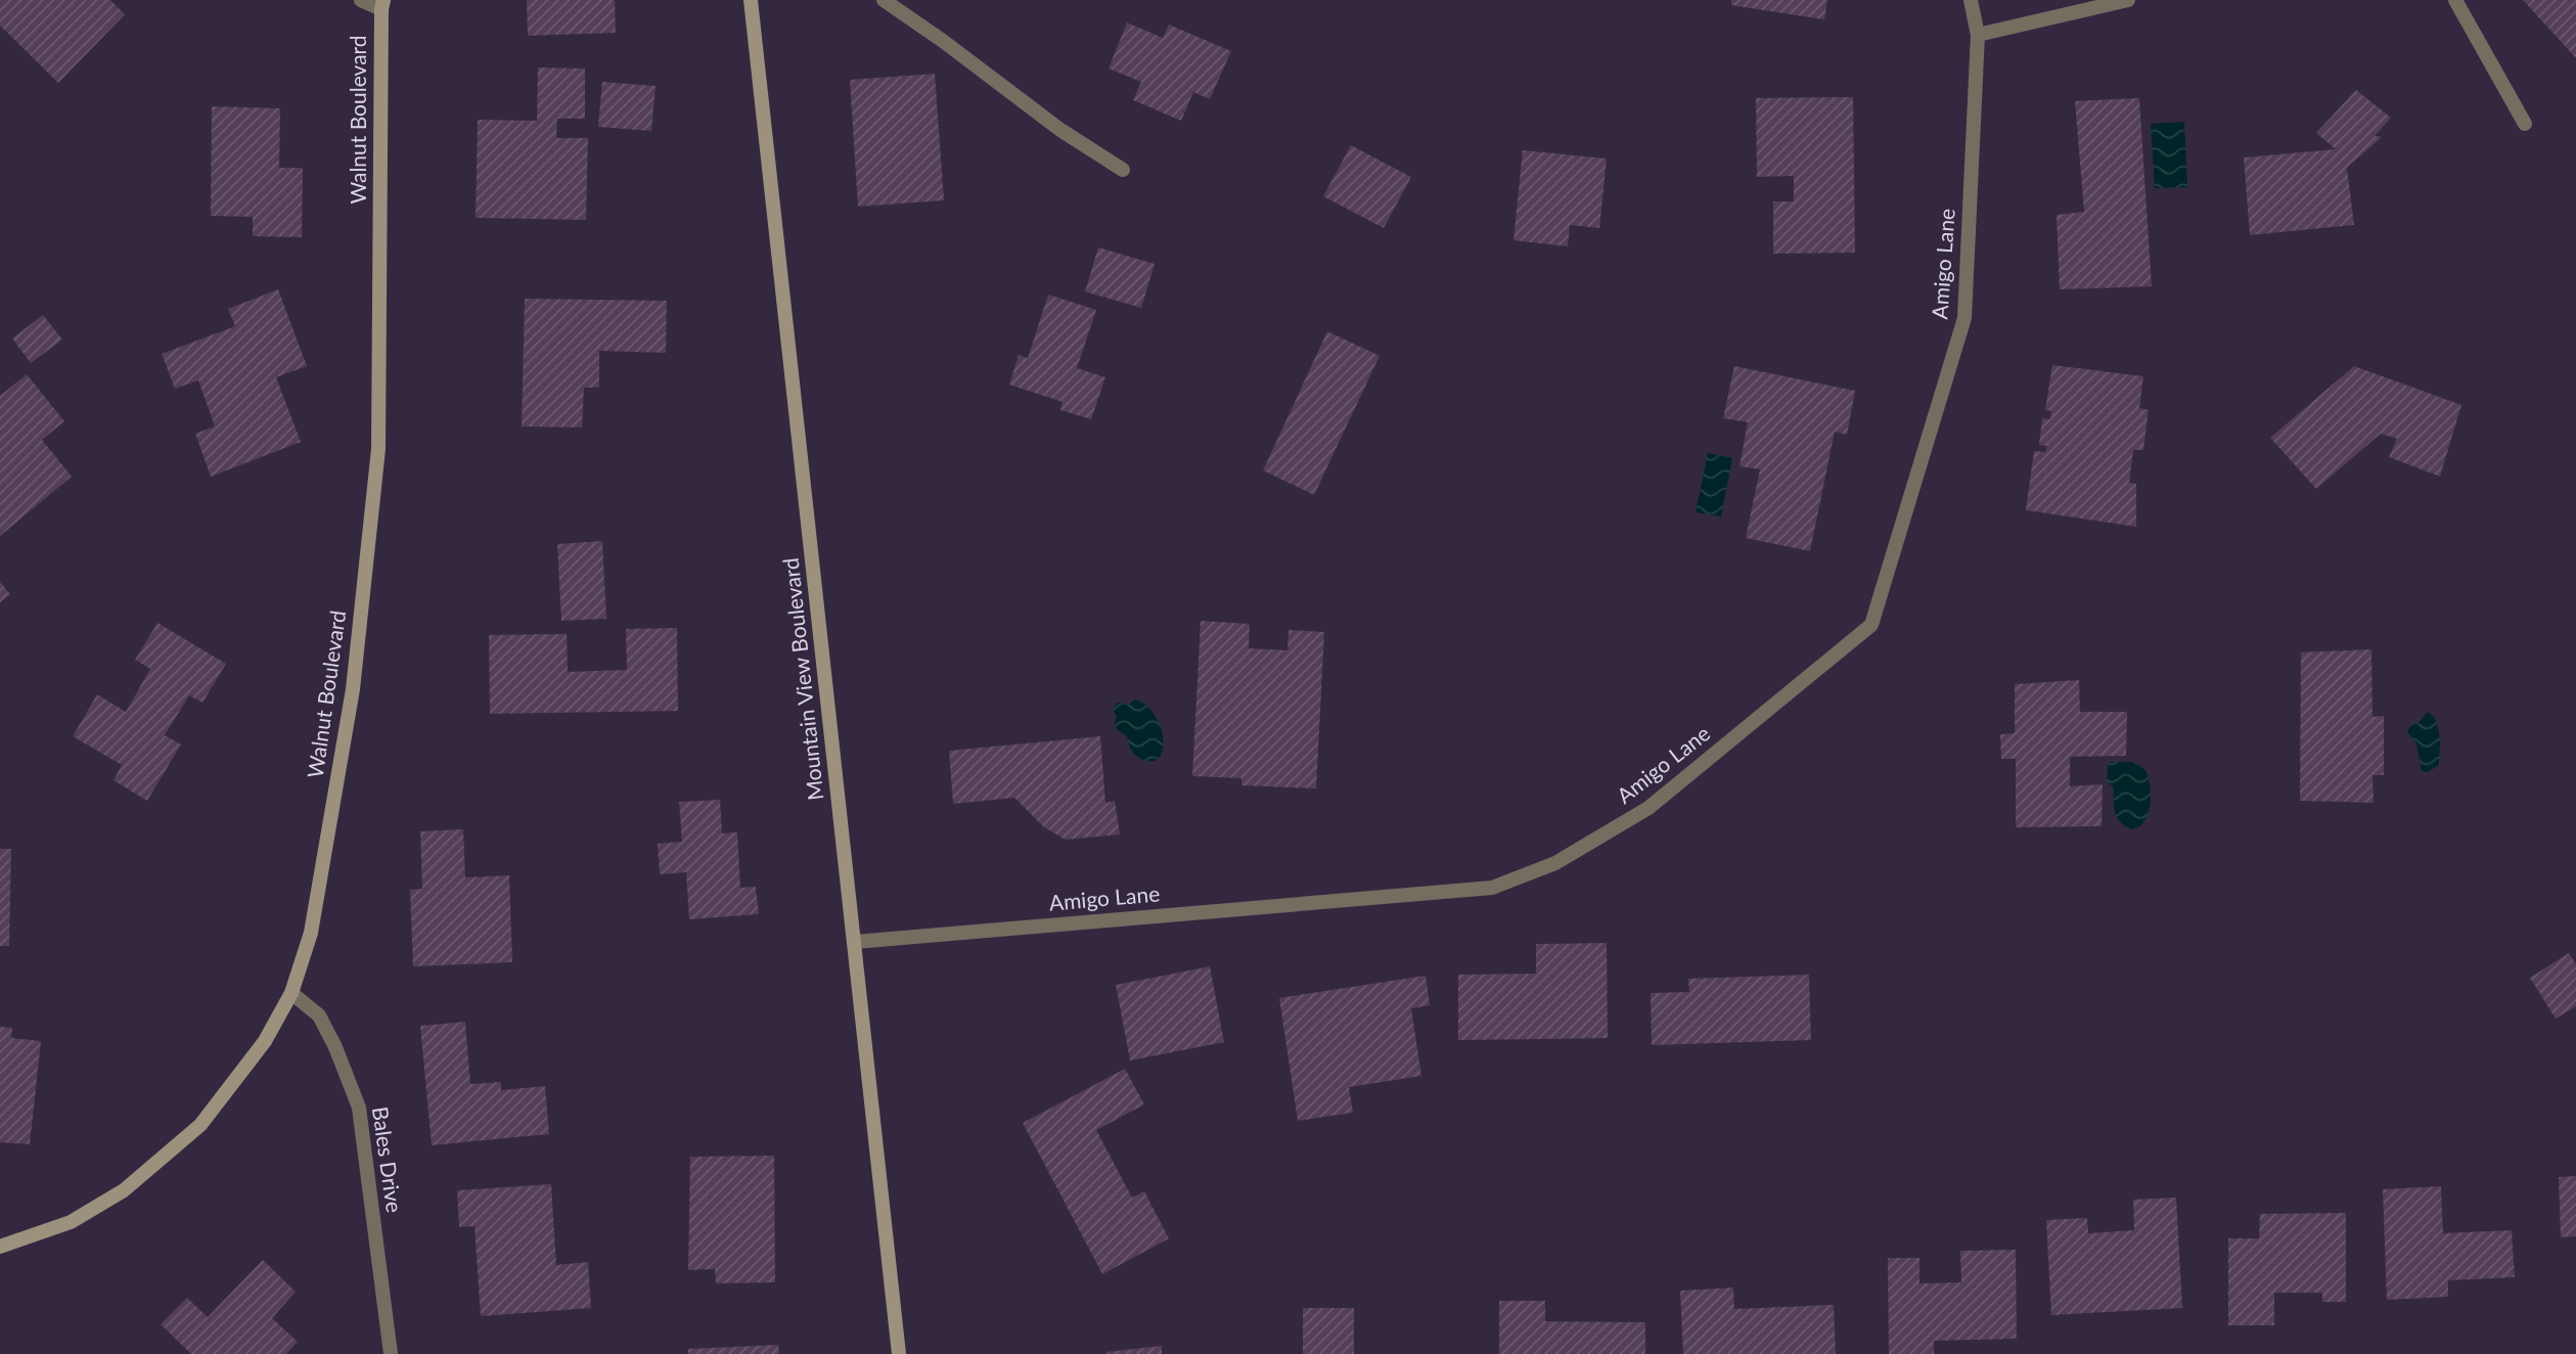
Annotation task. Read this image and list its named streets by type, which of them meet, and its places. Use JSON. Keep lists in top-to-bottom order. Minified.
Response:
{"streets":{"street":["Walnut Boulevard","Amigo Lane","Mountain View Boulevard","Bales Drive"]},"crossings":[["Walnut Boulevard","Bales Drive"],["Amigo Lane","Mountain View Boulevard"]]}
